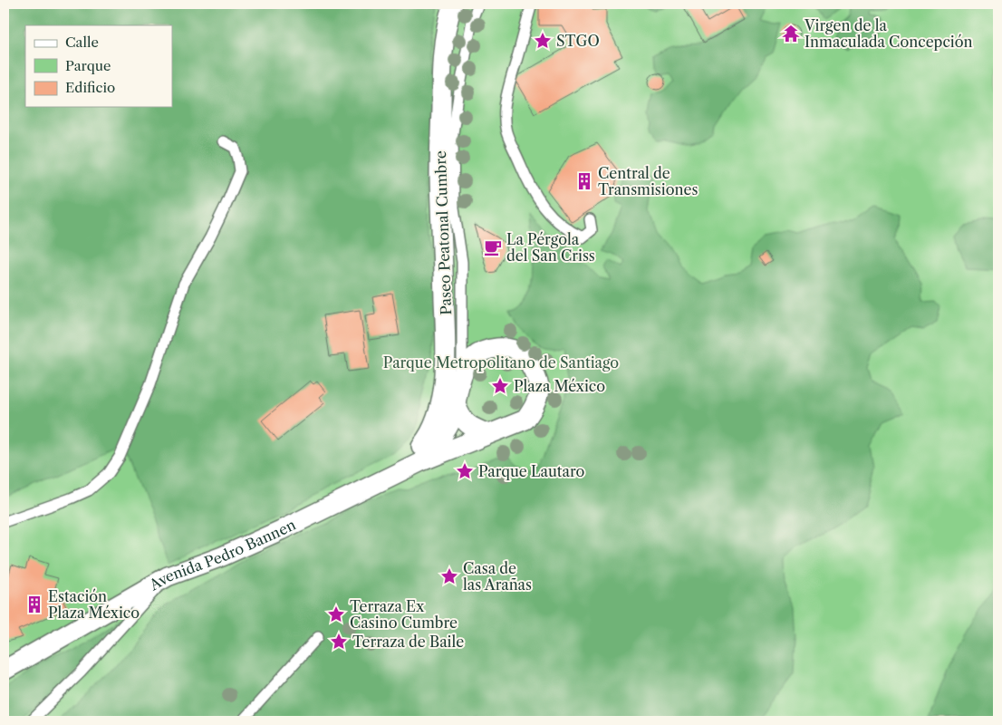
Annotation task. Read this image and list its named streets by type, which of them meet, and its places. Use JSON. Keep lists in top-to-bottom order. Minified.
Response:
{"streets":{"street":["Paseo Peatonal Cumbre","Avenida Pedro Bannen"]},"crossings":[["Paseo Peatonal Cumbre","Avenida Pedro Bannen"]],"parks":["Parque Metropolitano de Santiago"],"places":{"temple":["Virgen de la Inmaculada Concepción"],"place":["STGO","Plaza México","Parque Lautaro","Casa de las Arañas","Terraza Ex Casino Cumbre","Terraza de Baile"],"building":["Central de Transmisiones","Estación Plaza México"],"cafe":["La Pérgola del San Criss"]},"legend":["Calle","Parque","Edificio"]}
